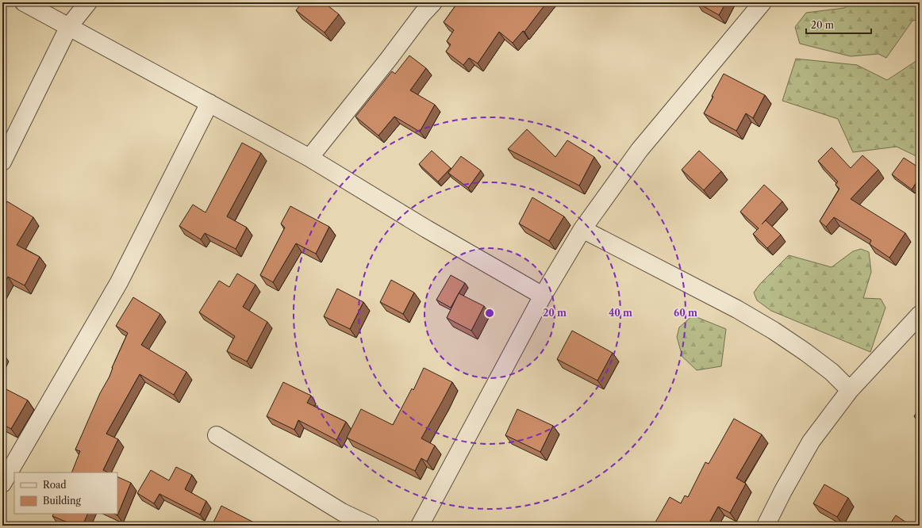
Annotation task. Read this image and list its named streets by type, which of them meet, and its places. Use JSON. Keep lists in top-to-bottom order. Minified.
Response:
{"legend":["Road","Building"],"scale_bar":"20 m","rings":["20 m","40 m","60 m"]}
